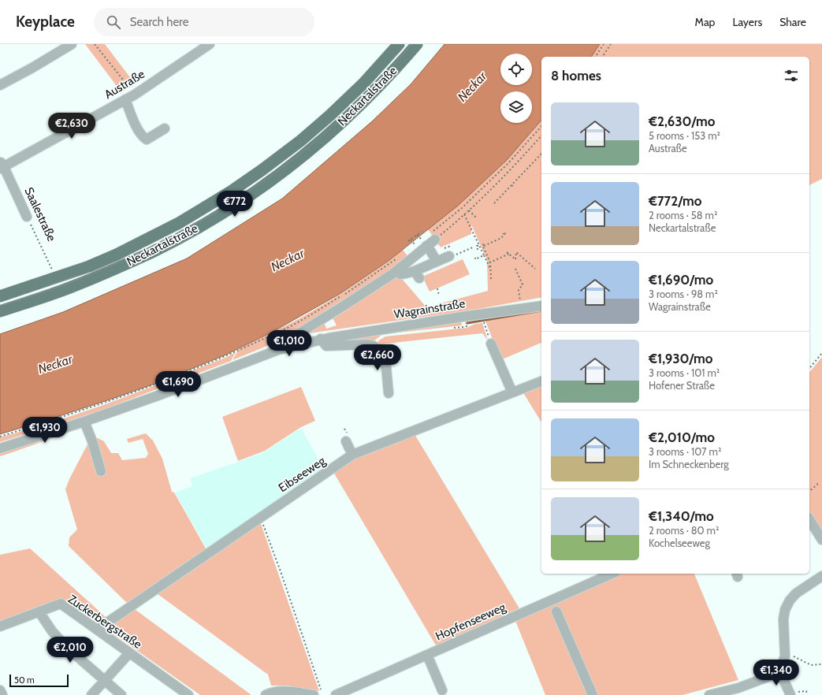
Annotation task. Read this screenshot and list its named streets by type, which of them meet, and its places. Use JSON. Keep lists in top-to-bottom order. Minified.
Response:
{"streets":{"main road":["Neckartalstraße"],"street":["Austraße","Saalestraße","Wagrainstraße","Eibseeweg","Zuckerbergstraße","Hopfenseeweg"]},"crossings":[["Austraße","Saalestraße"],["Neckartalstraße","Saalestraße"],["Eibseeweg","Zuckerbergstraße"]],"water":["Neckar"],"scale_bar":"50 m","page":{"header":"Keyplace","search":"Search here","nav":["Map","Layers","Share"],"heading":"8 homes","list":[{"name":"€2,630/mo","note":"5 rooms · 153 m² · Austraße"},{"name":"€772/mo","note":"2 rooms · 58 m² · Neckartalstraße"},{"name":"€1,690/mo","note":"3 rooms · 98 m² · Wagrainstraße"},{"name":"€1,930/mo","note":"3 rooms · 101 m² · Hofener Straße"},{"name":"€2,010/mo","note":"3 rooms · 107 m² · Im Schneckenberg"},{"name":"€1,340/mo","note":"2 rooms · 80 m² · Kochelseeweg"}],"price":["€2,630","€772","€1,010","€2,660","€1,690","€1,930","€2,010","€1,340"],"scale":"50 m"}}
